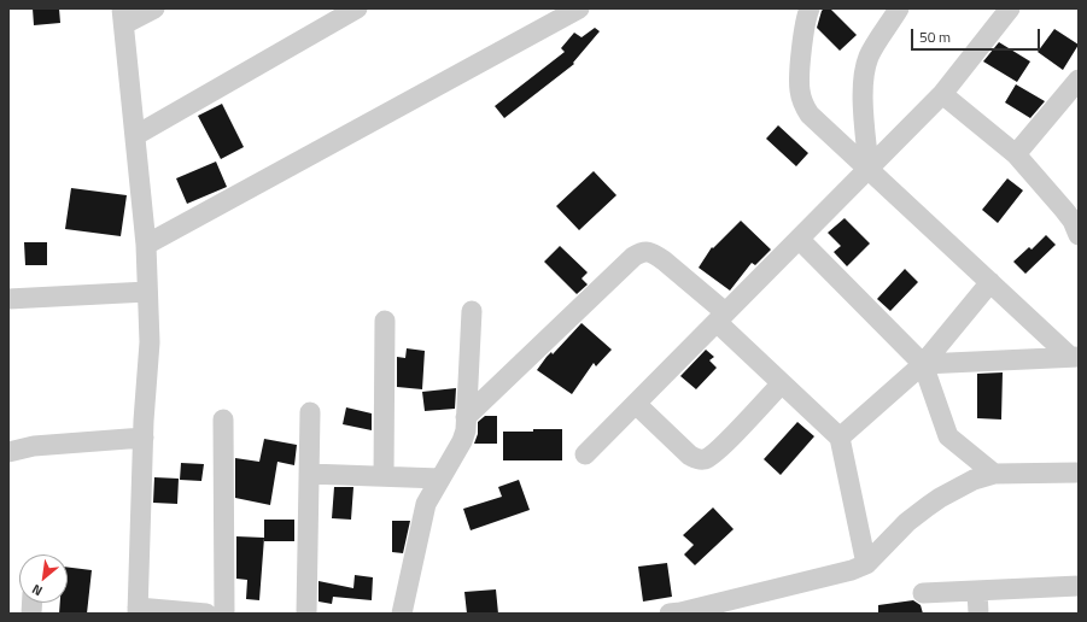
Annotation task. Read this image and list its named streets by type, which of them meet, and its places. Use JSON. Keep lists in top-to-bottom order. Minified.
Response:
{"scale_bar":"50 m","north":"bottom left"}
